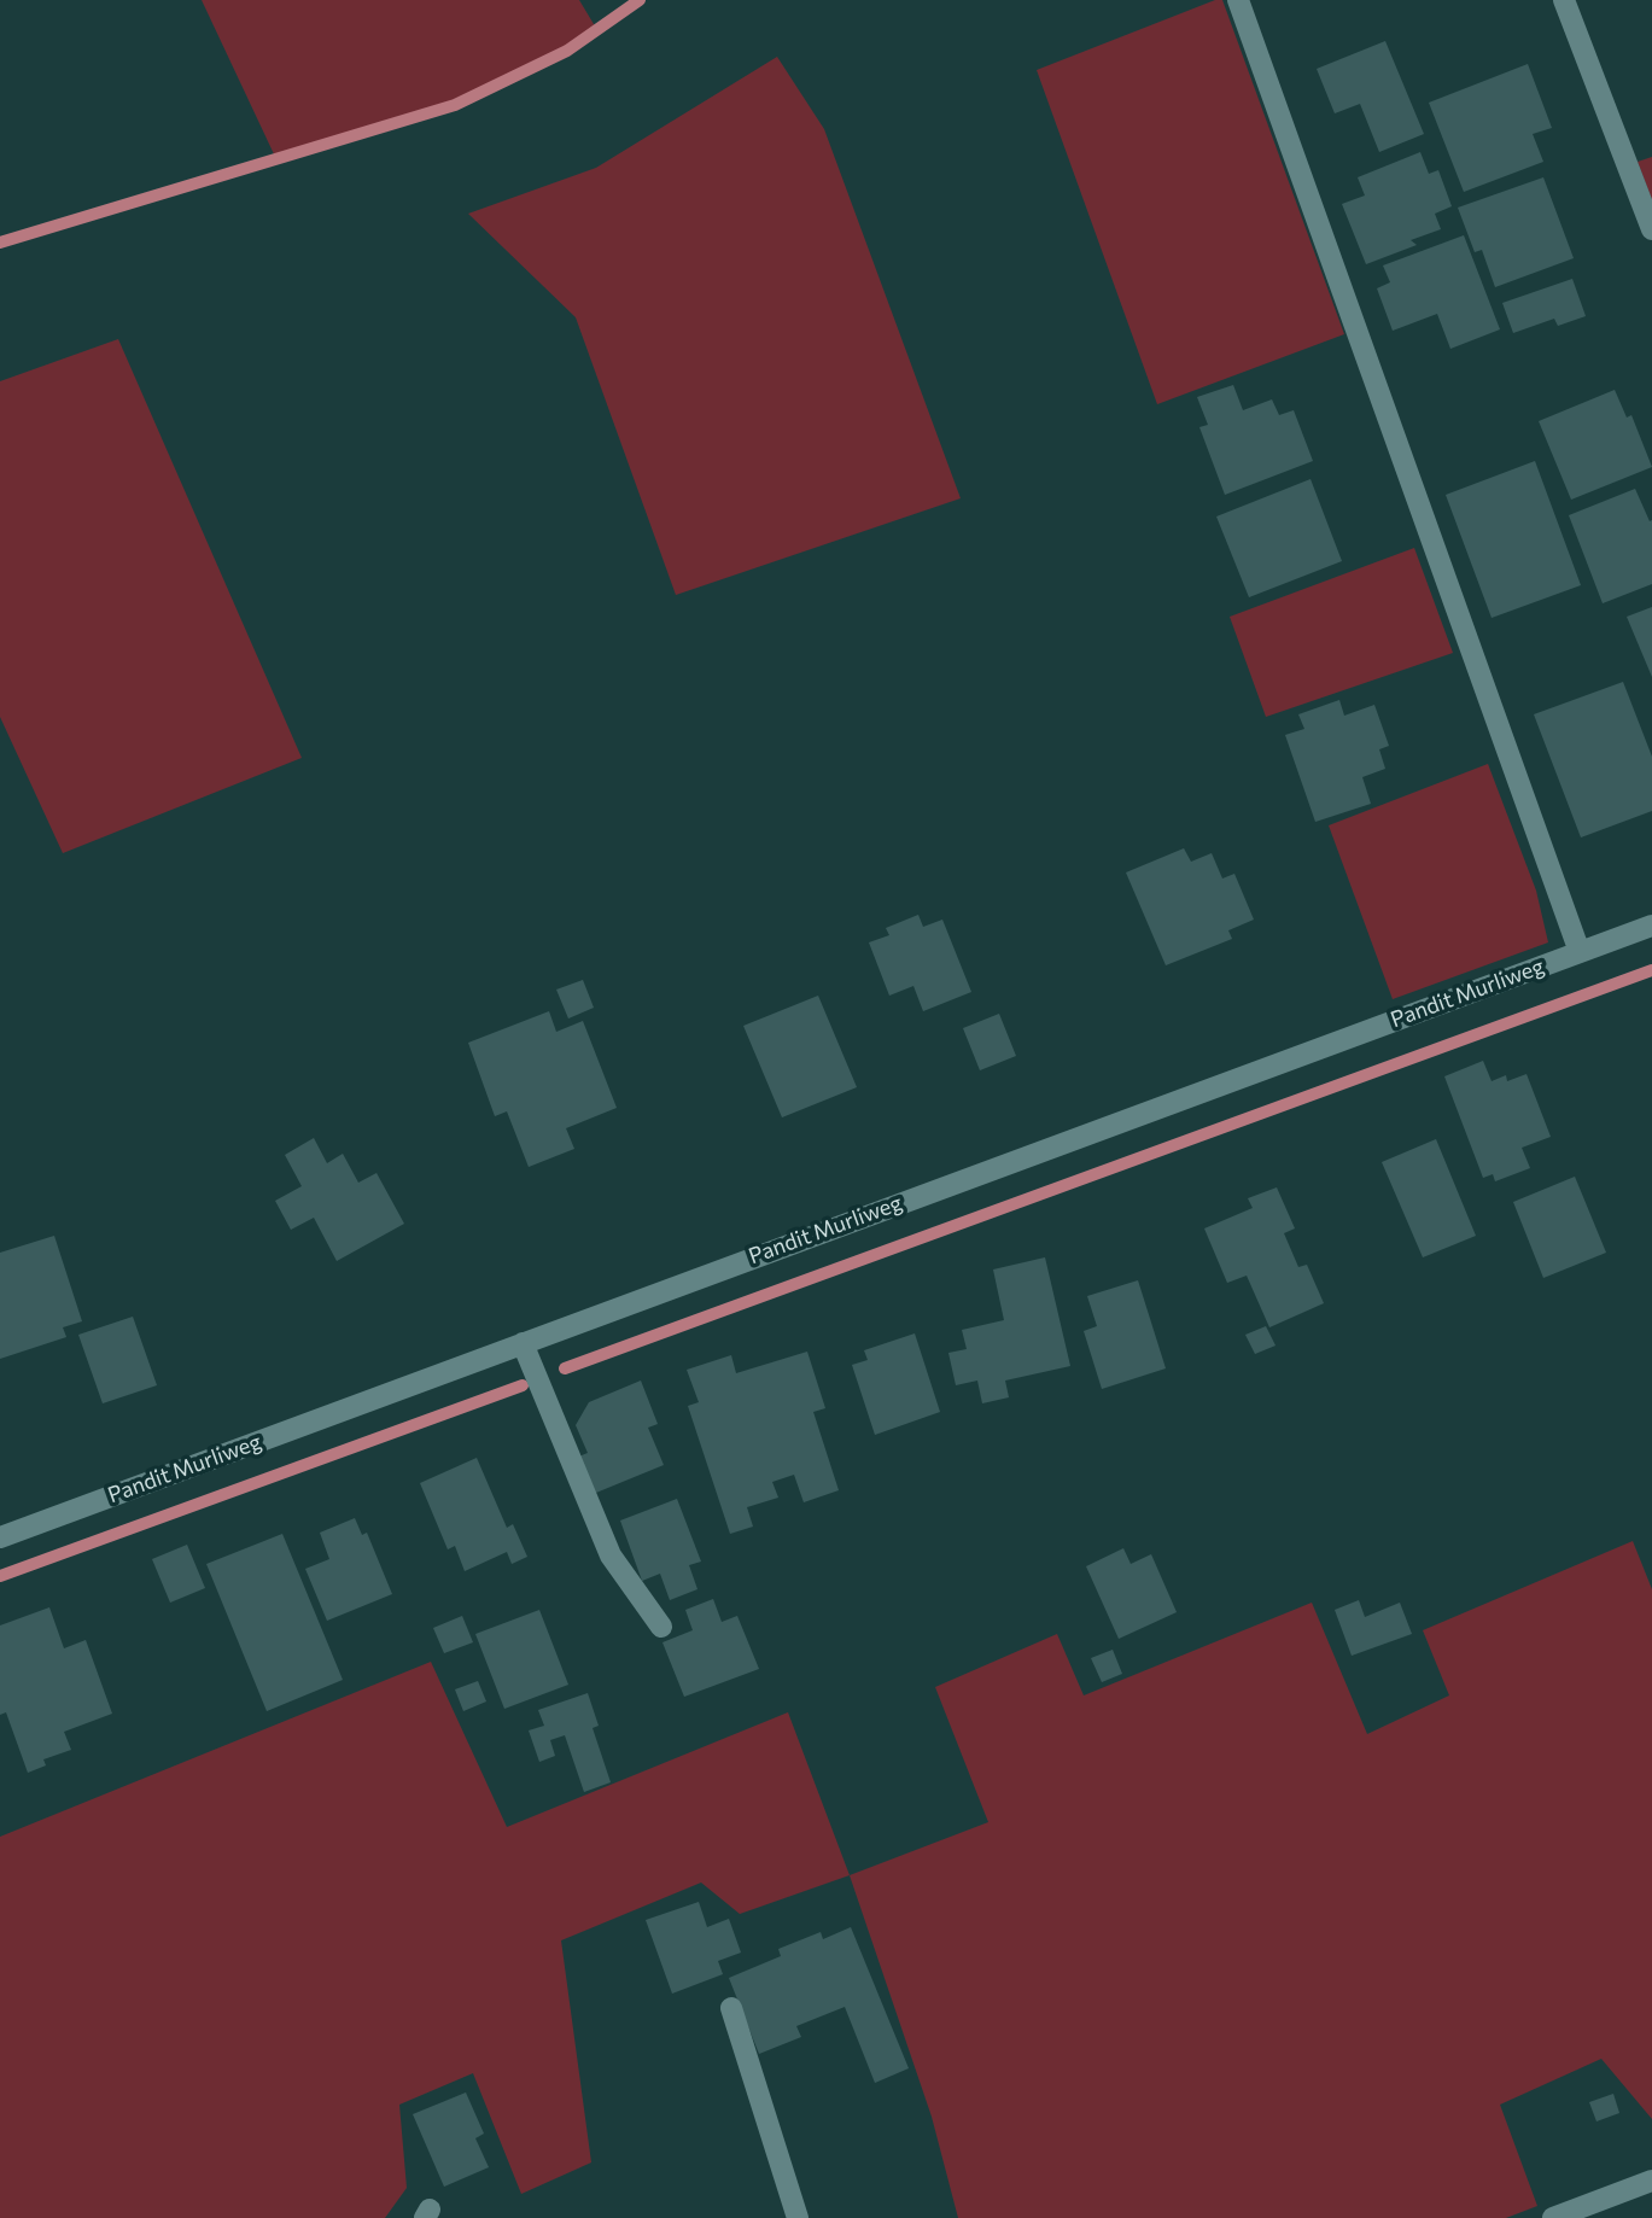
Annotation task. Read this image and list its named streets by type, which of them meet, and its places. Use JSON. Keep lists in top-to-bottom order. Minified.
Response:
{"streets":{"street":["Pandit Murliweg"]}}
